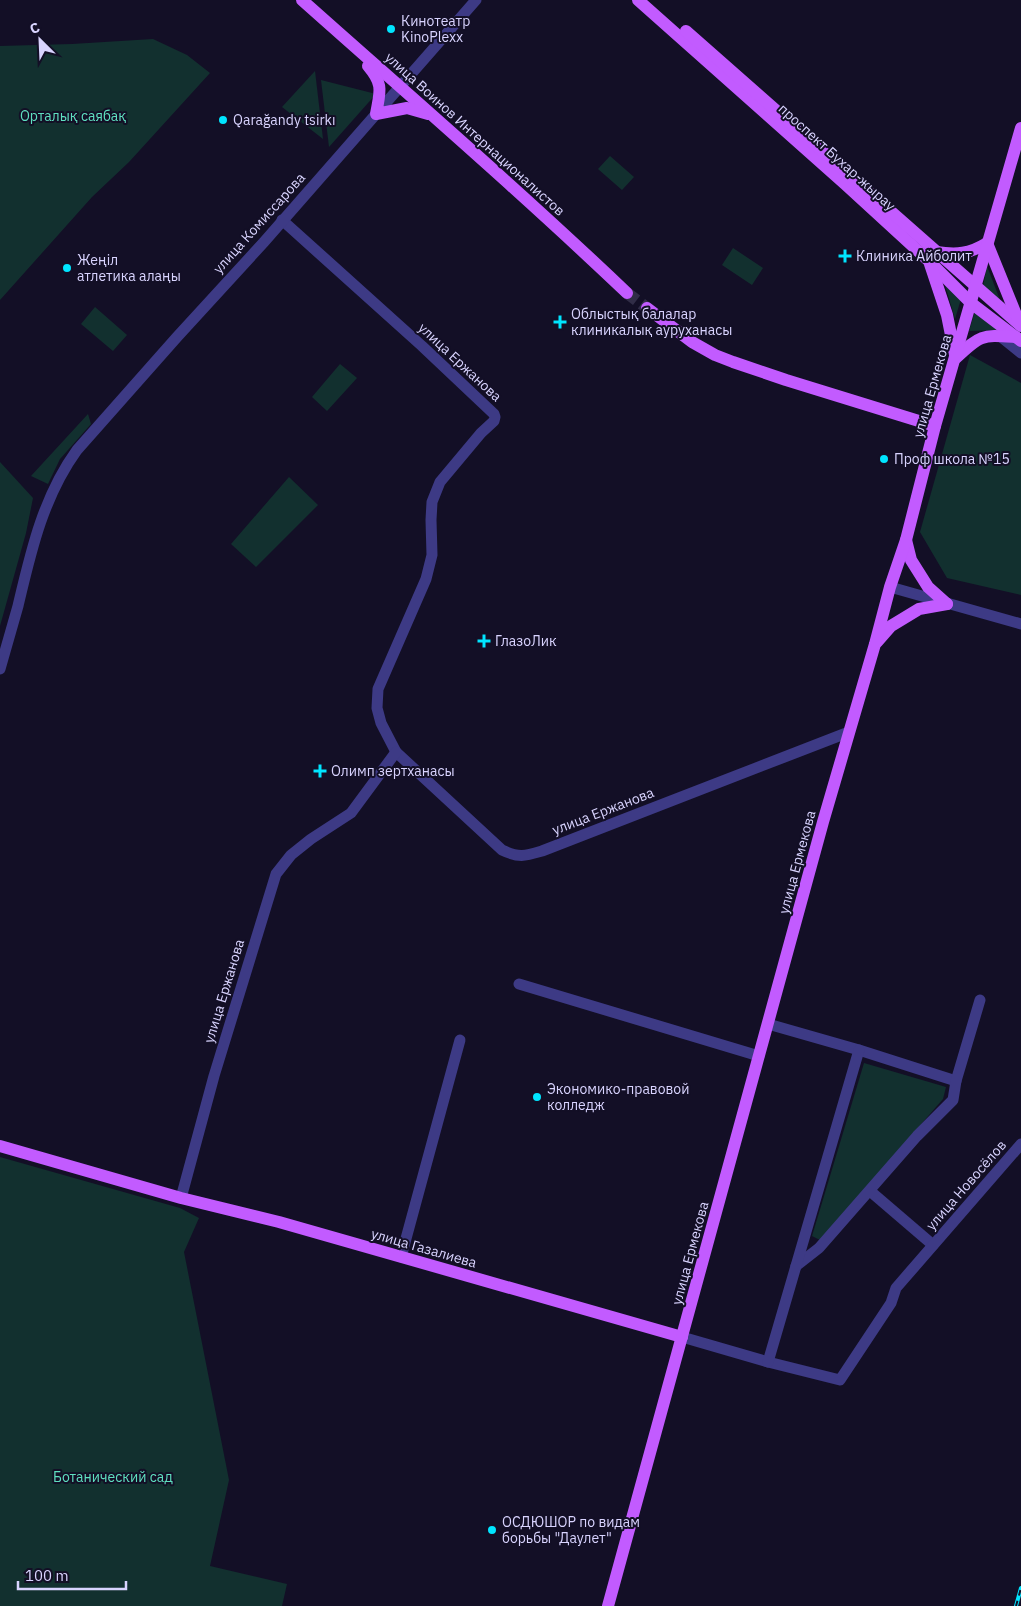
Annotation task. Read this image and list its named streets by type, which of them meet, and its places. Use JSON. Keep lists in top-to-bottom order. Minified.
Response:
{"streets":{"main road":["улица Воинов Интернационалистов","проспект Бухар-жырау","улица Ермекова","улица Газалиева"],"street":["улица Комиссарова","улица Ержанова","улица Новосёлов"]},"crossings":[["улица Воинов Интернационалистов","улица Комиссарова"],["проспект Бухар-жырау","улица Ермекова"],["улица Комиссарова","улица Ержанова"],["улица Ержанова","улица Ермекова"],["улица Ержанова","улица Газалиева"],["улица Ермекова","улица Газалиева"],["улица Новосёлов","улица Газалиева"]],"parks":["Орталық саябақ","Ботанический сад"],"places":{"other":["Кинотеатр KinoPlexx","Qarağandy tsirkı","Жеңіл атлетика алаңы","Проф школа №15","Экономико-правовой колледж","ОСДЮШОР по видам борьбы \"Даулет\""],"health":["Клиника Айболит","Облыстық балалар клиникалық ауруханасы","ГлазоЛик","Олимп зертханасы"]},"scale_bar":"100 m","north":"top left"}
